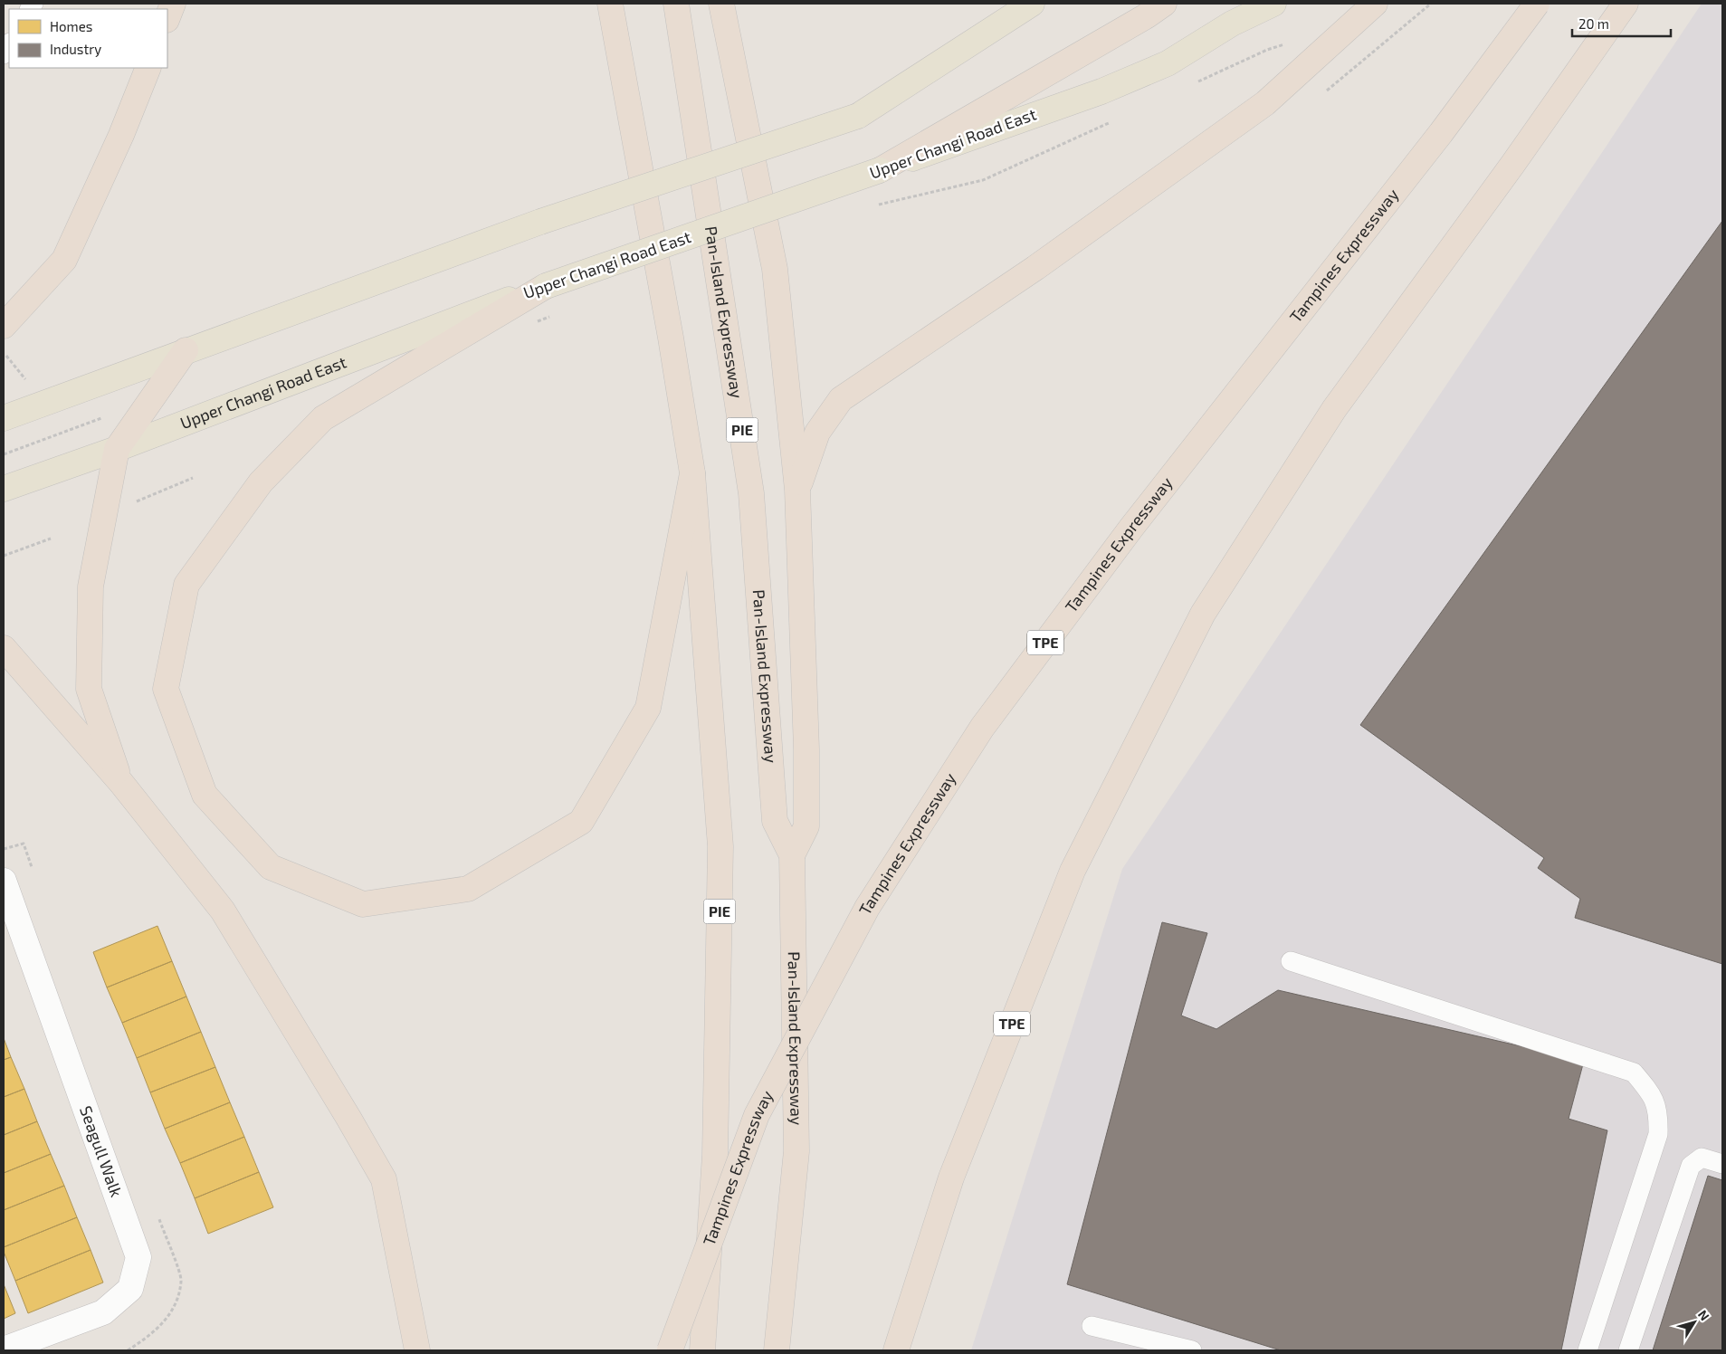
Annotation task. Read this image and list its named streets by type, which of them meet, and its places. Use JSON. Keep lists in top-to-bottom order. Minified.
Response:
{"streets":{"highway":["Tampines Expressway","Pan-Island Expressway","PIE","TPE"],"main road":["Upper Changi Road East"],"street":["Seagull Walk"]},"legend":["Homes","Industry"],"scale_bar":"20 m","north":"top right"}
